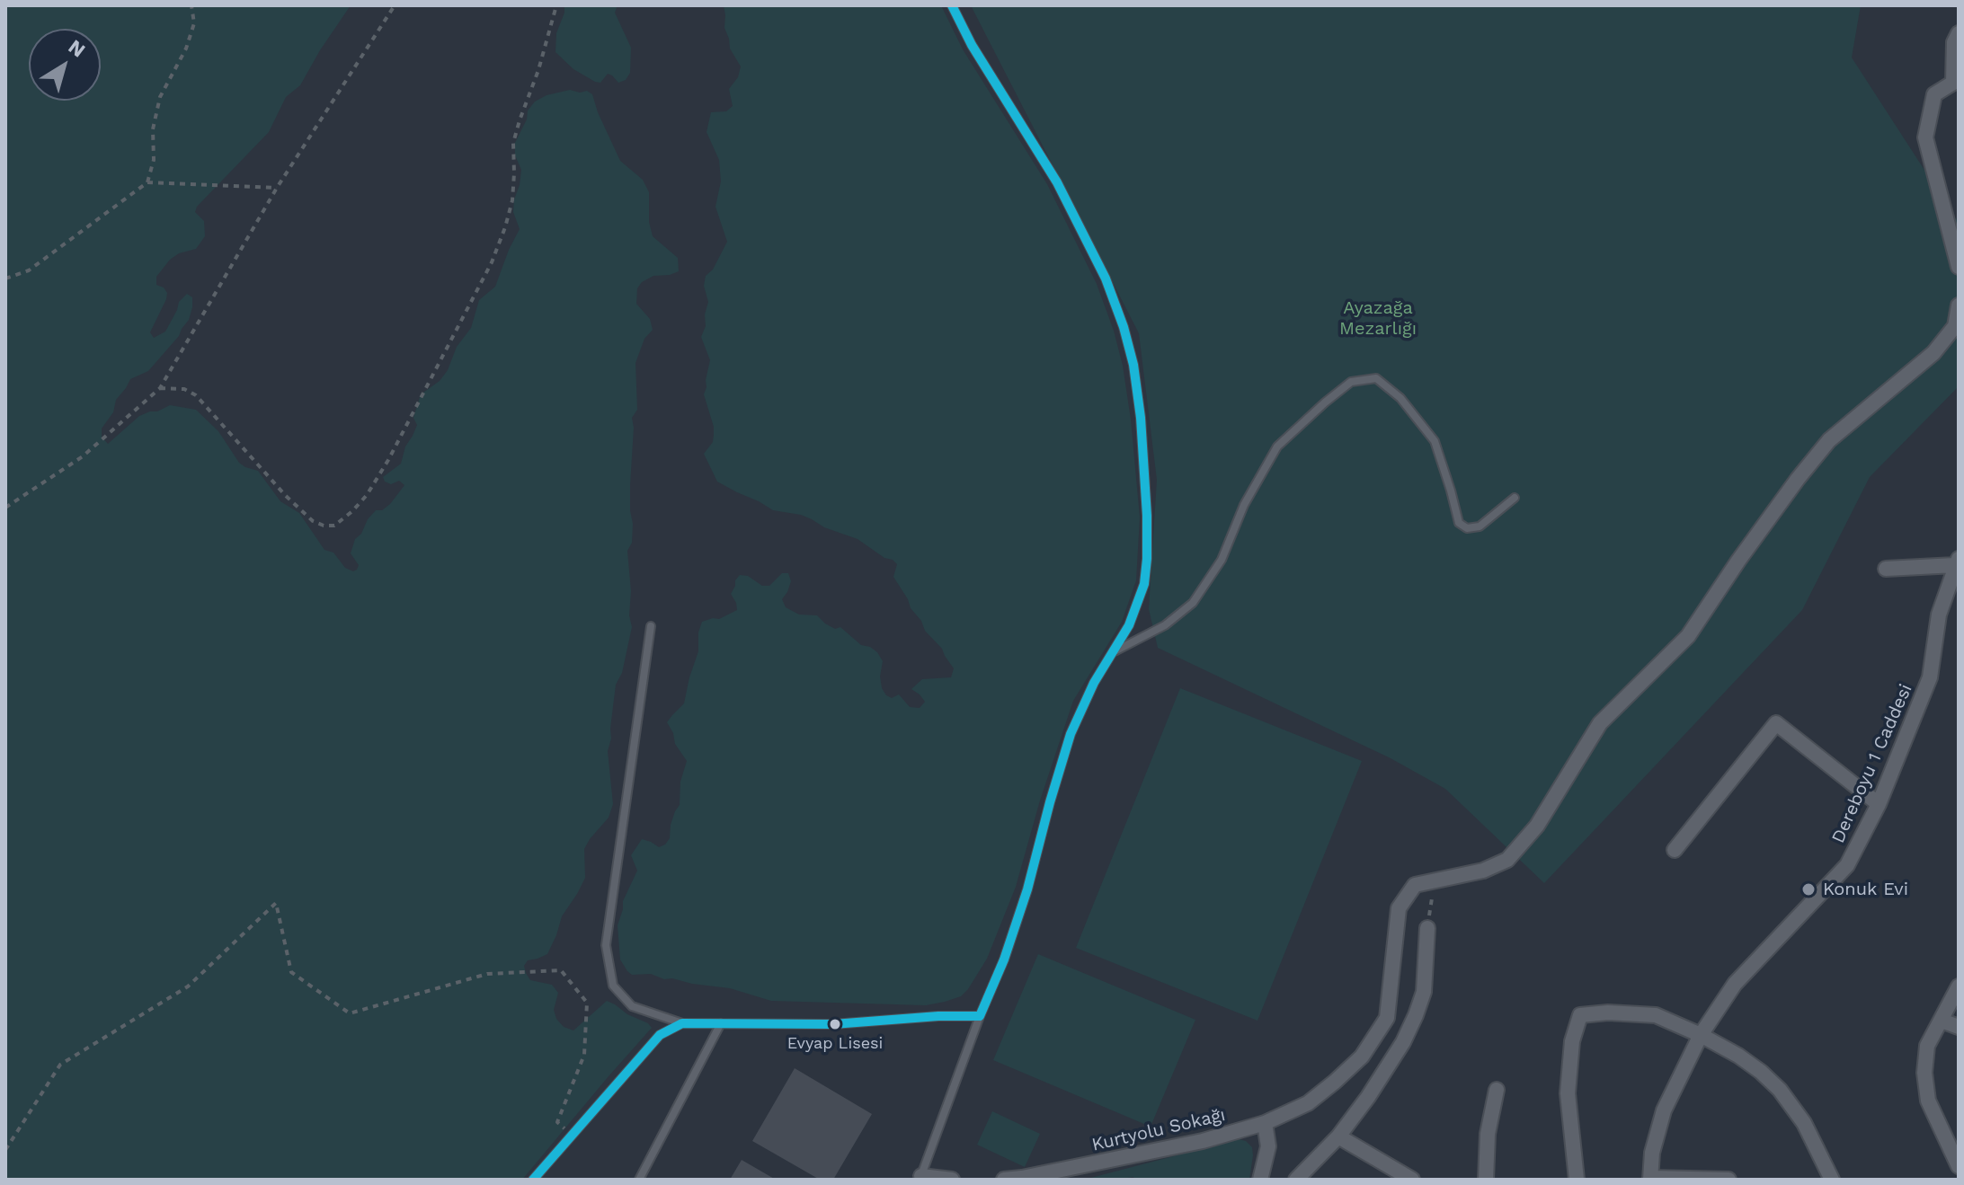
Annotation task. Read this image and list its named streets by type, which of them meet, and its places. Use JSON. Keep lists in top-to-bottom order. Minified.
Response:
{"streets":{"street":["Dereboyu 1 Caddesi","Kurtyolu Sokağı"]},"parks":["Ayazağa Mezarlığı"],"places":["Konuk Evi","Evyap Lisesi"],"north":"top right"}
